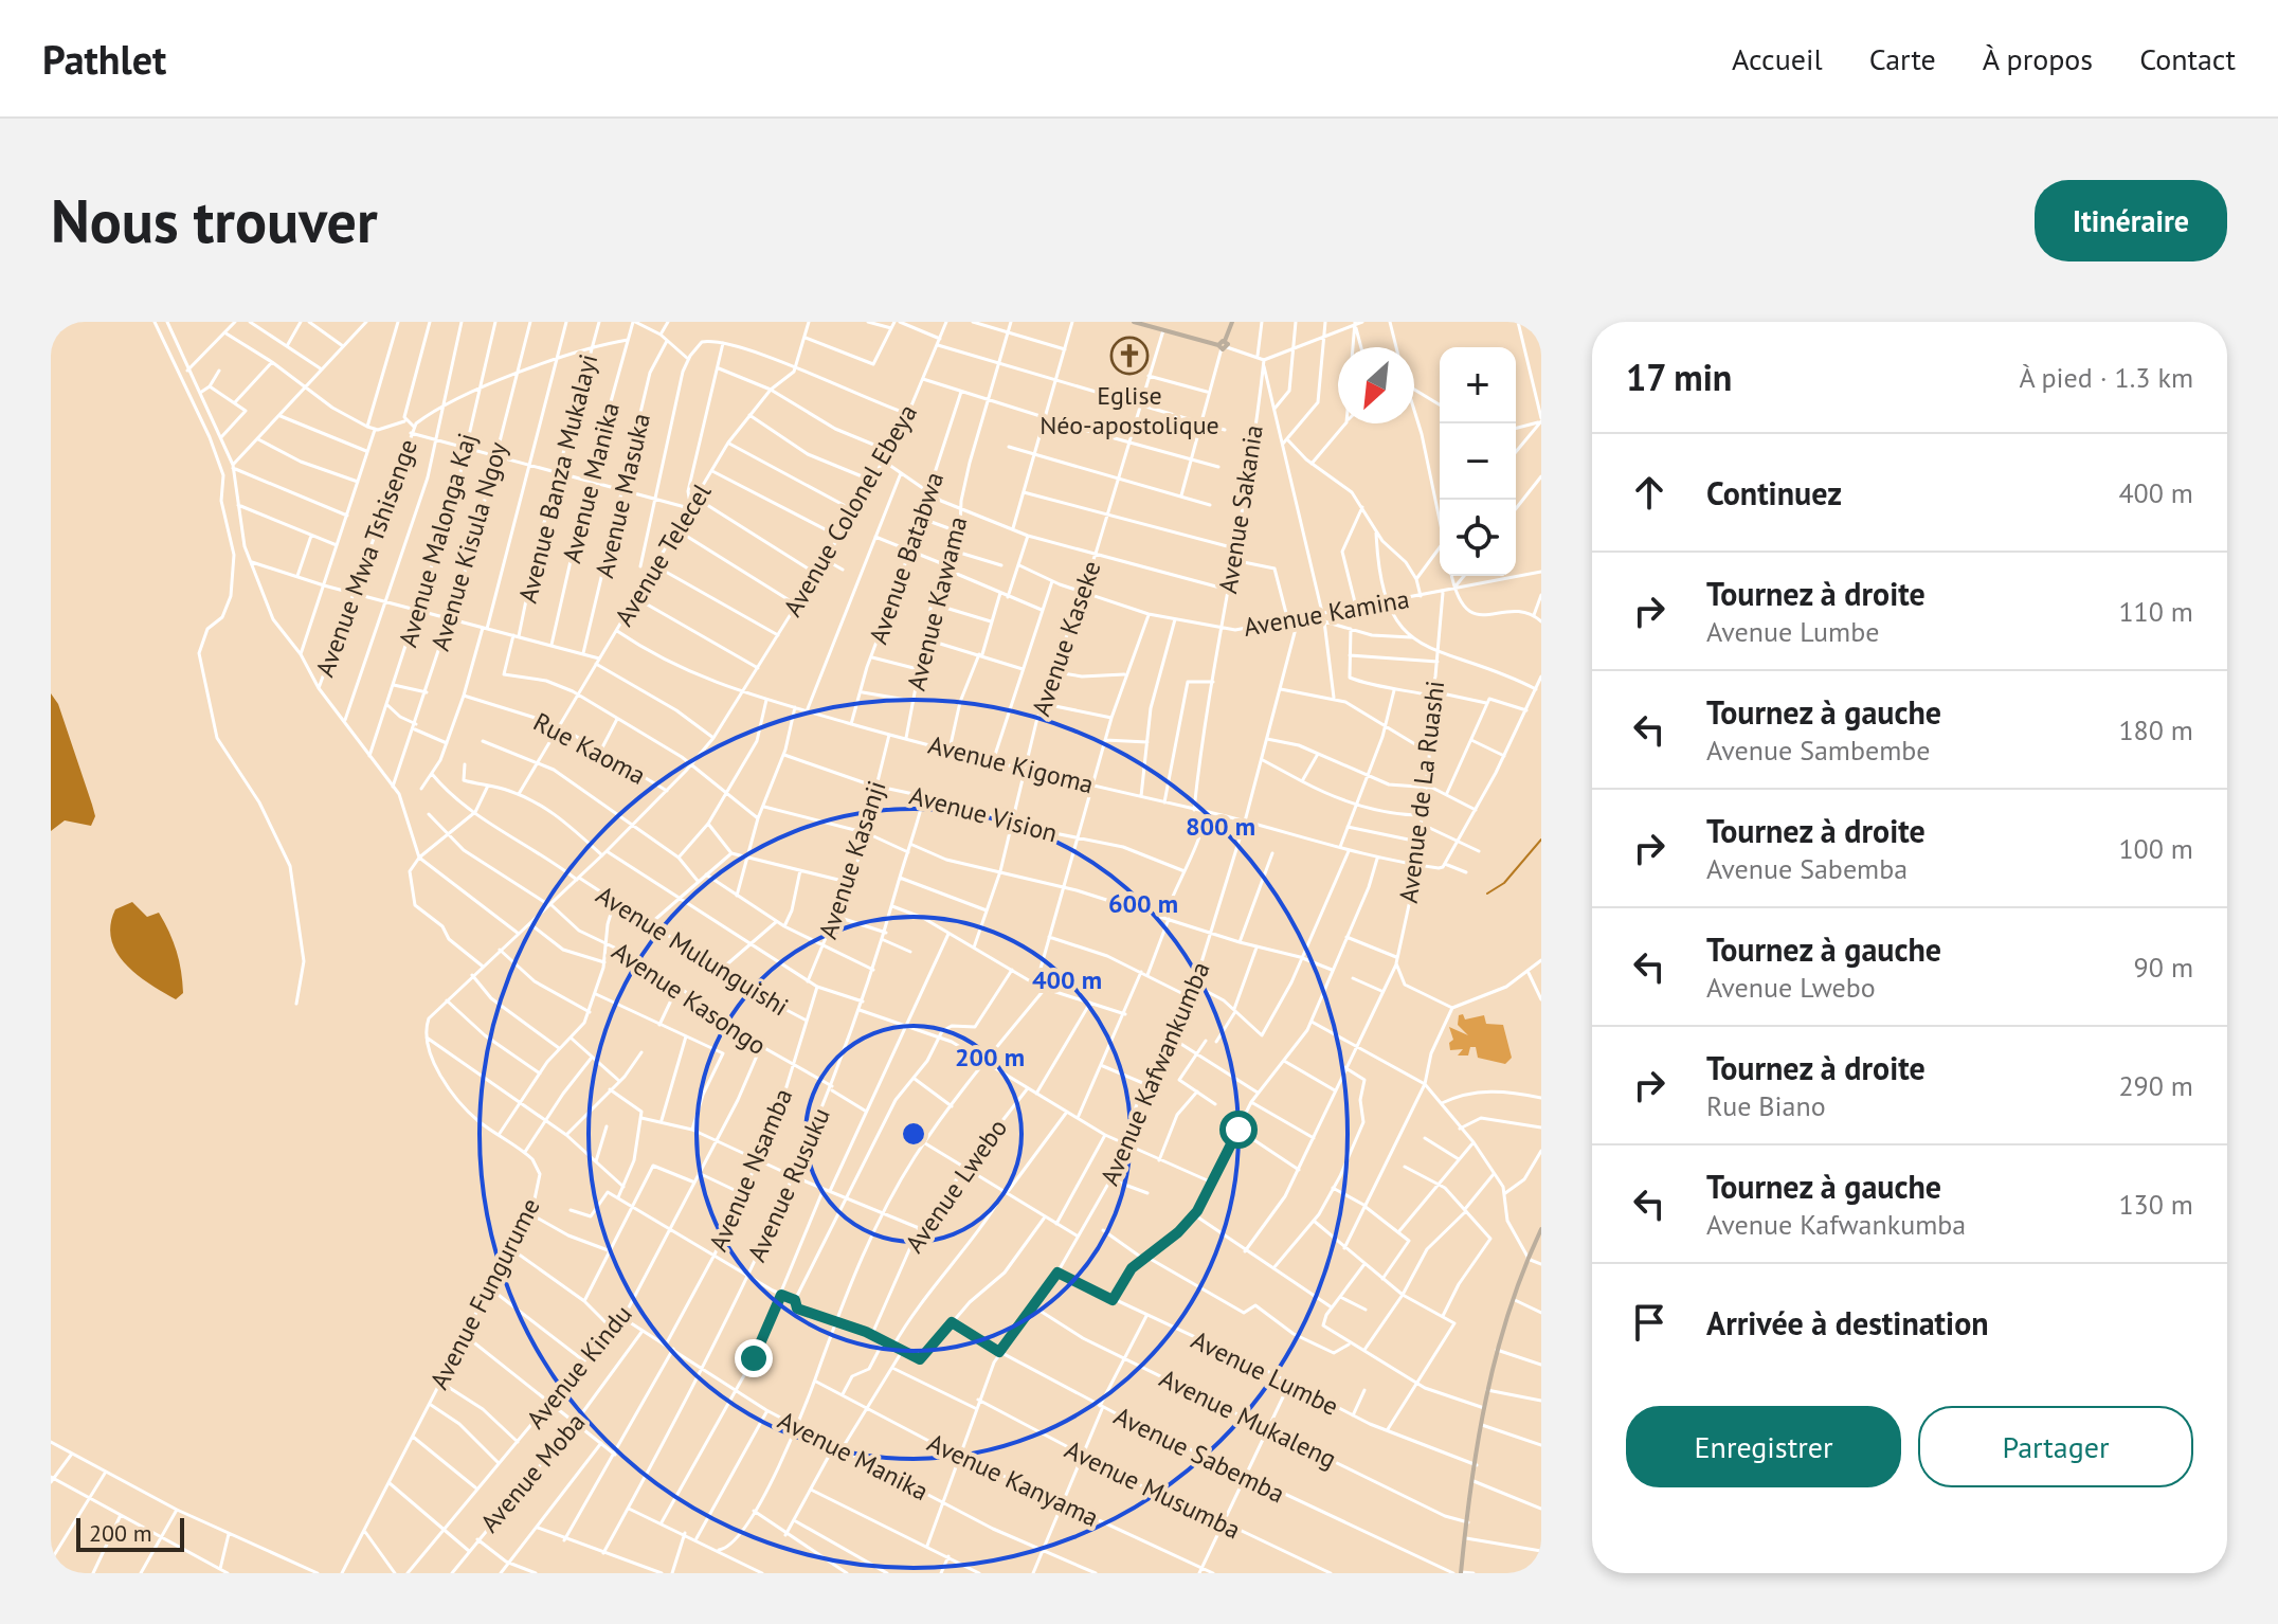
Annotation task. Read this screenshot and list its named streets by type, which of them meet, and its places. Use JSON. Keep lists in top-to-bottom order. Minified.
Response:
{"streets":{"street":["Avenue Banza Mukalayi","Avenue Manika","Avenue Masuka","Avenue Sakania","Avenue Colonel Ebeya","Avenue Malonga Kaj","Avenue Kisula Ngoy","Avenue Telecel","Avenue Mwa Tshisenge","Avenue Batabwa","Avenue Kawama","Avenue Kamina","Avenue Kaseke","Rue Kaoma","Avenue Kigoma","Avenue de La Ruashi","Avenue Vision","Avenue Kasanji","Avenue Mulunguishi","Avenue Kasongo","Avenue Kafwankumba","Avenue Nsamba","Avenue Rusuku","Avenue Lwebo","Avenue Fungurume","Avenue Kindu","Avenue Lumbe","Avenue Mukaleng","Avenue Sabemba","Avenue Moba","Avenue Kanyama","Avenue Musumba"]},"crossings":[["Avenue Banza Mukalayi","Avenue Telecel"],["Avenue Banza Mukalayi","Avenue Mwa Tshisenge"],["Avenue Manika","Avenue Mwa Tshisenge"],["Avenue Manika","Avenue Kafwankumba"],["Avenue Manika","Avenue Nsamba"],["Avenue Manika","Avenue Rusuku"],["Avenue Manika","Avenue Kindu"],["Avenue Manika","Avenue Moba"],["Avenue Masuka","Avenue Mwa Tshisenge"],["Avenue Sakania","Avenue Kamina"],["Avenue Sakania","Avenue Kigoma"],["Avenue Colonel Ebeya","Rue Kaoma"],["Avenue Colonel Ebeya","Avenue Kigoma"],["Avenue Colonel Ebeya","Avenue Mulunguishi"],["Avenue Colonel Ebeya","Avenue Kasongo"],["Avenue Malonga Kaj","Avenue Mwa Tshisenge"],["Avenue Kisula Ngoy","Avenue Mwa Tshisenge"],["Avenue Telecel","Avenue Mwa Tshisenge"],["Avenue Telecel","Rue Kaoma"],["Avenue Telecel","Avenue Kigoma"],["Avenue Batabwa","Avenue Kigoma"],["Avenue Kawama","Avenue Kigoma"],["Avenue Kamina","Avenue Kaseke"],["Avenue Kamina","Avenue de La Ruashi"],["Avenue Kamina","Avenue Kafwankumba"],["Avenue Kaseke","Avenue Kigoma"],["Avenue Kaseke","Avenue Vision"],["Avenue Kigoma","Avenue de La Ruashi"],["Avenue Kigoma","Avenue Kasanji"],["Avenue Kigoma","Avenue Kafwankumba"],["Avenue Vision","Avenue Kasanji"],["Avenue Vision","Avenue Rusuku"],["Avenue Mulunguishi","Avenue Nsamba"],["Avenue Kasongo","Avenue Nsamba"],["Avenue Kasongo","Avenue Rusuku"],["Avenue Kasongo","Avenue Kindu"],["Avenue Kafwankumba","Avenue Lumbe"],["Avenue Kafwankumba","Avenue Mukaleng"],["Avenue Kafwankumba","Avenue Sabemba"],["Avenue Kafwankumba","Avenue Kanyama"],["Avenue Kafwankumba","Avenue Musumba"]],"places":{"church":["Eglise Néo-apostolique"]},"scale_bar":"200 m","north":"bottom left","page":{"header":"Pathlet","nav":["Accueil","Carte","À propos","Contact"],"buttons":["Itinéraire",["Enregistrer","Partager"]],"title":"Nous trouver","heading":["17 min","À pied · 1.3 km"],"map_buttons":["+","−"],"list":[["Continuez","400 m"],["Tournez à droite","Avenue Lumbe","110 m"],["Tournez à gauche","Avenue Sambembe","180 m"],["Tournez à droite","Avenue Sabemba","100 m"],["Tournez à gauche","Avenue Lwebo","90 m"],["Tournez à droite","Rue Biano","290 m"],["Tournez à gauche","Avenue Kafwankumba","130 m"],"Arrivée à destination"],"scale":"200 m"},"rings":["800 m","600 m","400 m","200 m"]}
